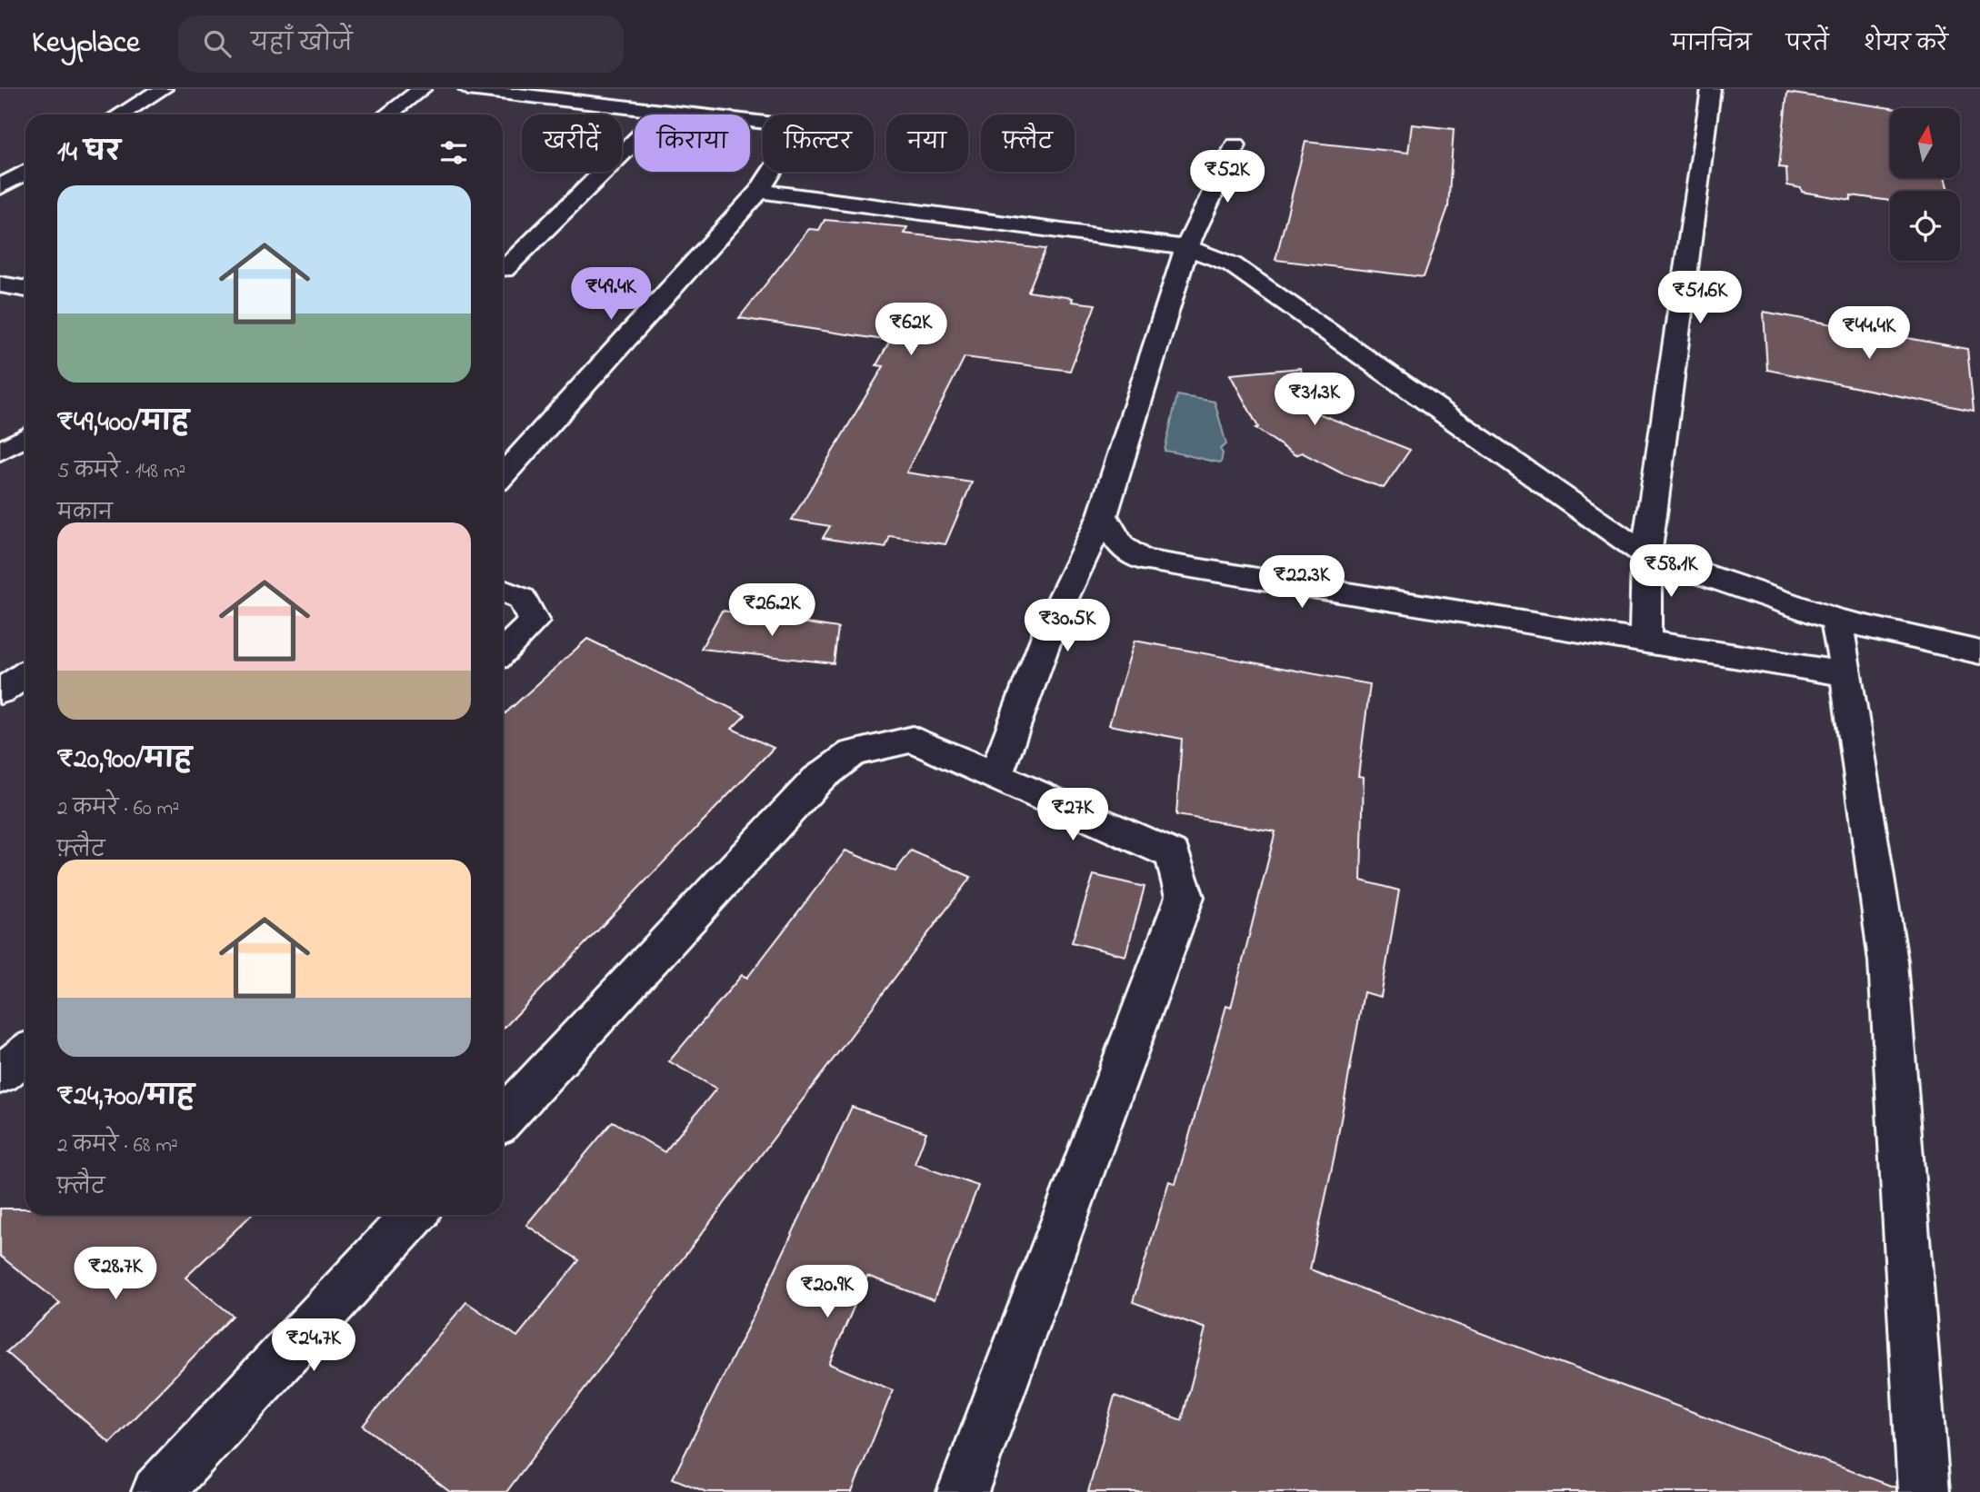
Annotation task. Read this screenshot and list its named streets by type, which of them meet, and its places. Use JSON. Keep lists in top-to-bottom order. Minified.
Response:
{"north":"top","page":{"header":"Keyplace","search":"यहाँ खोजें","nav":["मानचित्र","परतें","शेयर करें"],"chip":["खरीदें","किराया","फ़िल्टर","नया","फ़्लैट"],"heading":"14 घर","price":["₹52K","₹49.4K","₹51.6K","₹62K","₹44.4K","₹31.3K","₹58.1K","₹22.3K","₹26.2K","₹30.5K","₹27K","₹28.7K","₹20.9K","₹24.7K"],"list":[{"name":"₹49,400/माह","note":"5 कमरे · 148 m² · मकान"},{"name":"₹20,900/माह","note":"2 कमरे · 60 m² · फ़्लैट"},{"name":"₹24,700/माह","note":"2 कमरे · 68 m² · फ़्लैट"}]}}
